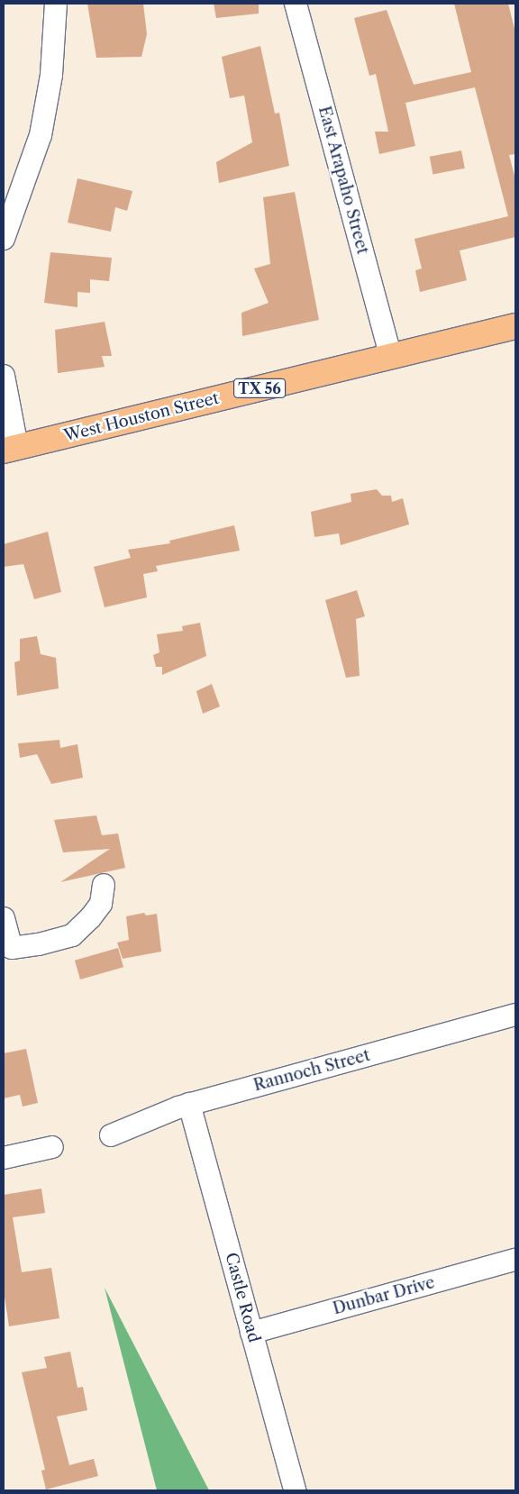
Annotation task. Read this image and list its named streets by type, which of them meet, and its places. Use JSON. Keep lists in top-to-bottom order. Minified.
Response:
{"streets":{"main road":["TX 56","West Houston Street"],"street":["East Arapaho Street","Rannoch Street","Dunbar Drive","Castle Road"]},"crossings":[["East Arapaho Street","West Houston Street"],["Rannoch Street","Castle Road"],["Dunbar Drive","Castle Road"]]}
